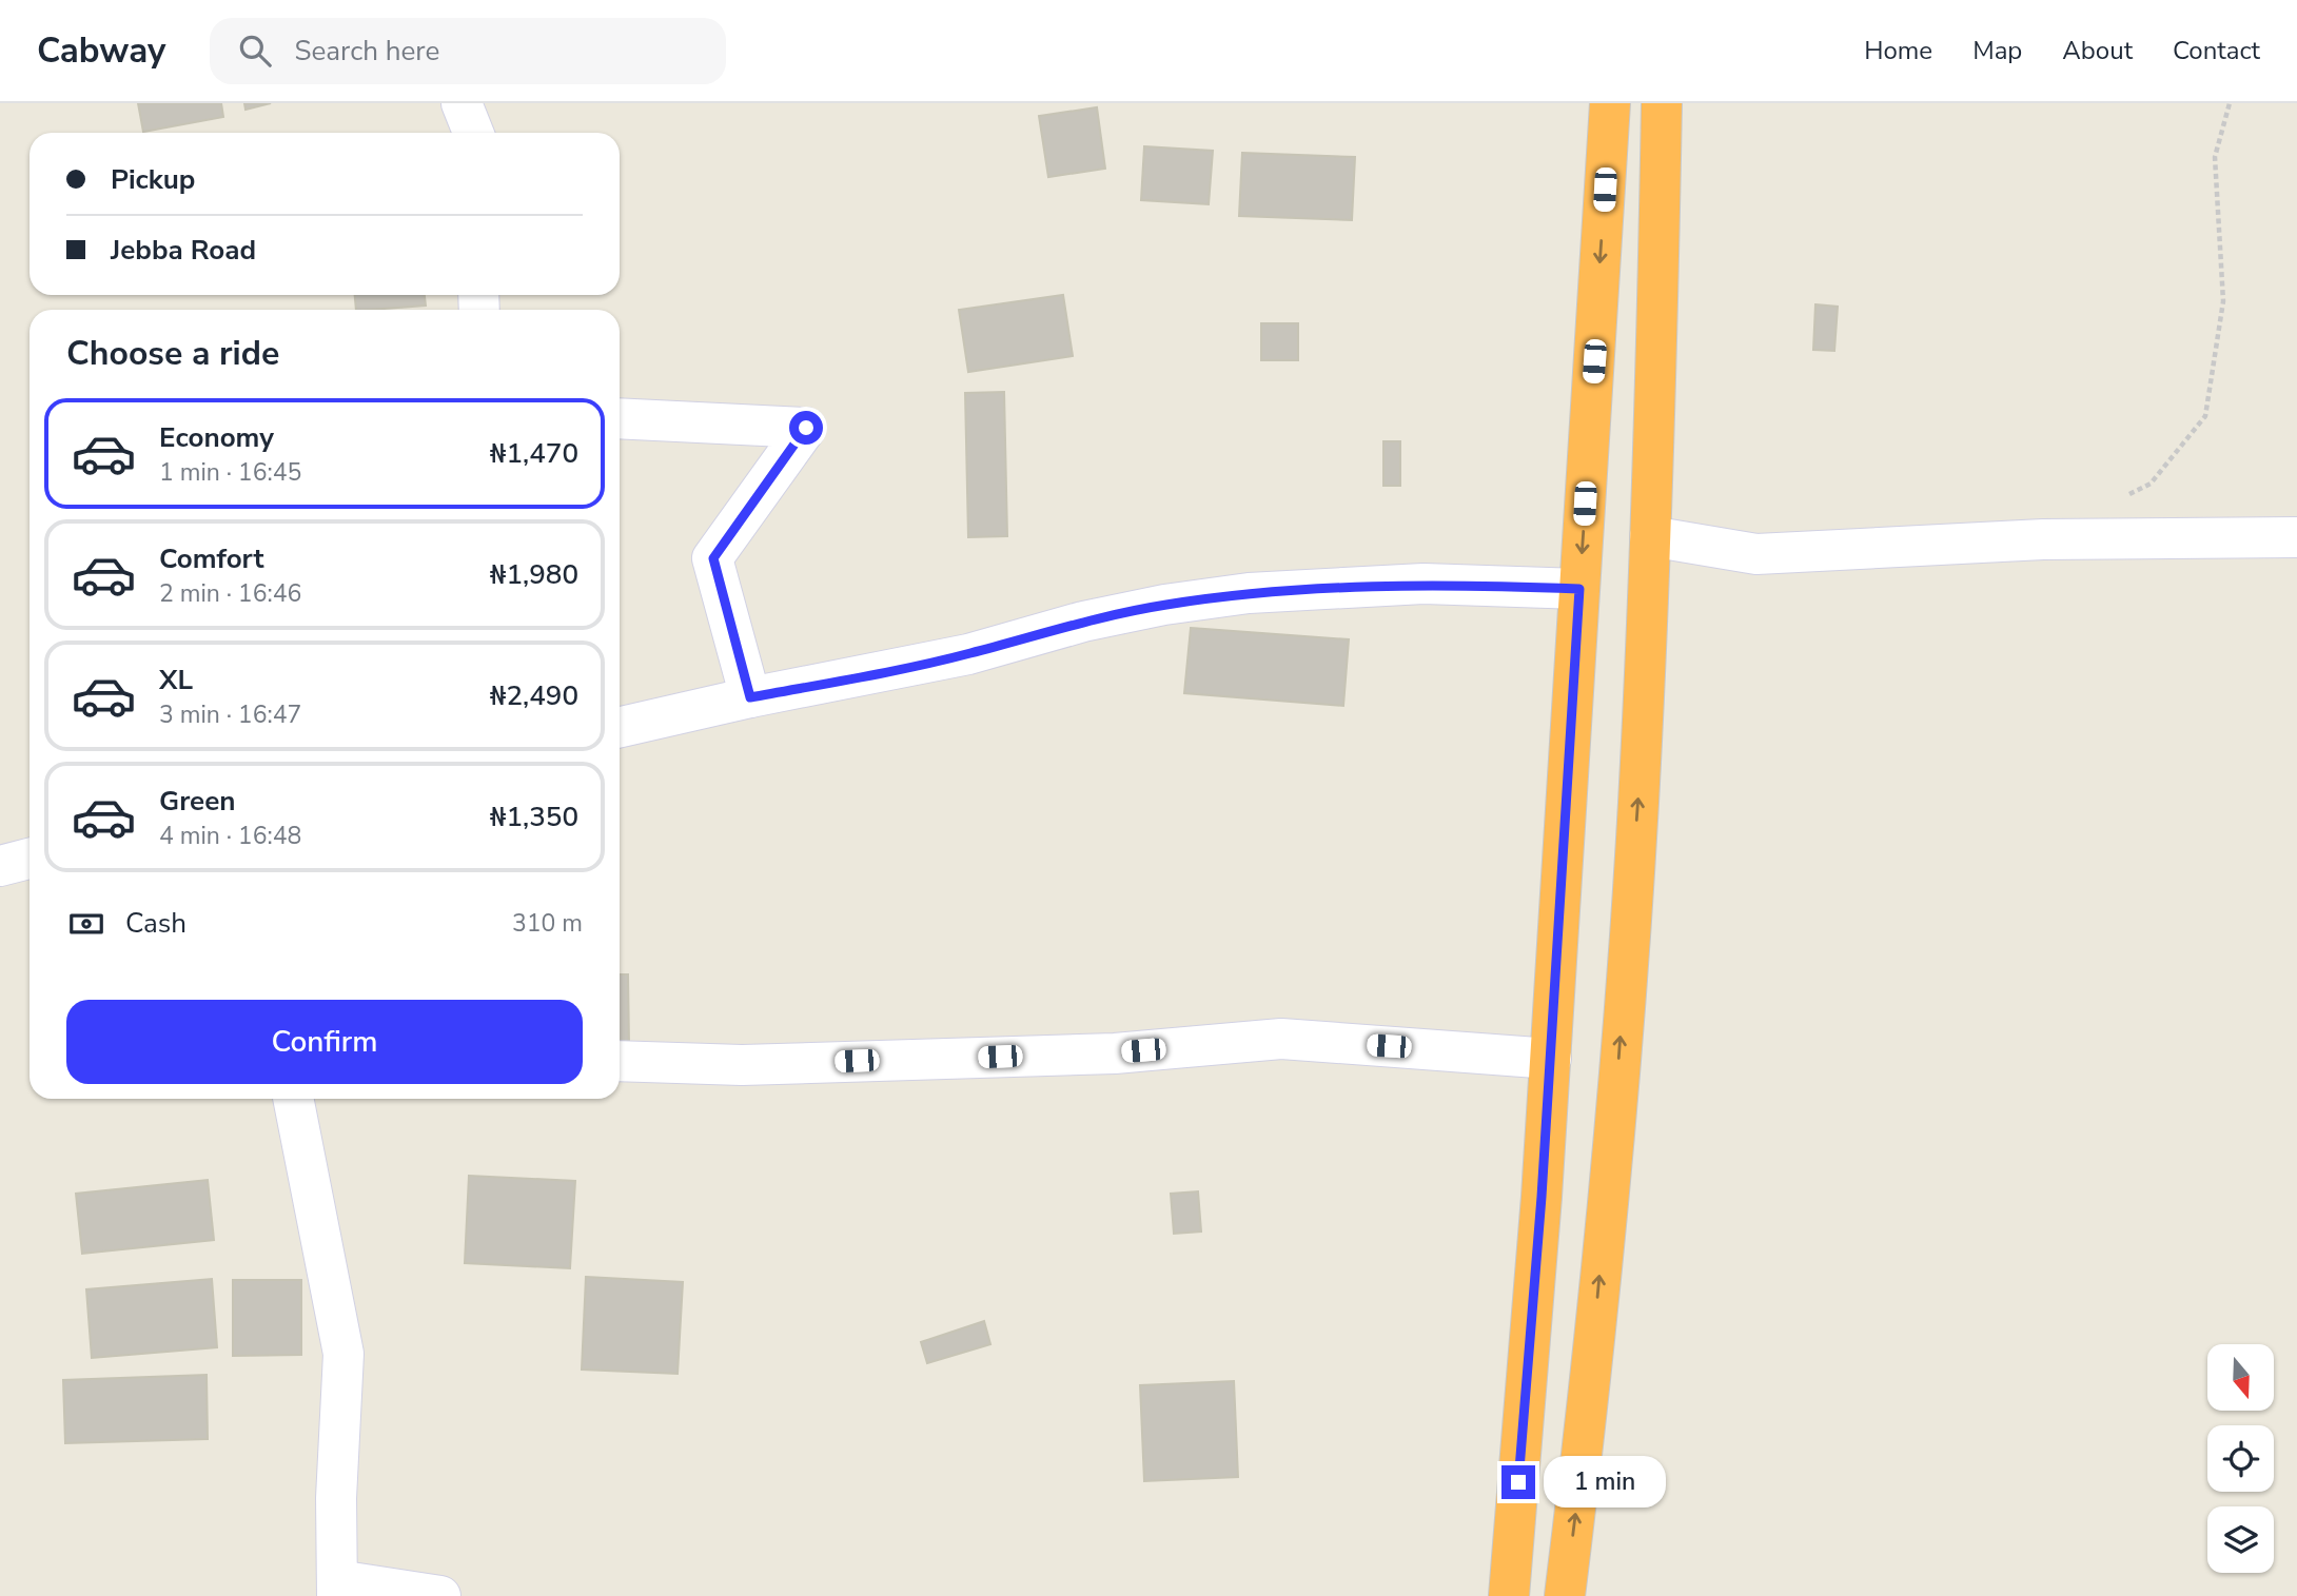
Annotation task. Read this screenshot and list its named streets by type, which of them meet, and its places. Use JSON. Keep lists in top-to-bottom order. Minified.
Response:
{"north":"bottom","page":{"header":"Cabway","search":"Search here","nav":["Home","Map","About","Contact"],"banner":["Pickup","Jebba Road"],"heading":"Choose a ride","list":[{"name":"Economy","note":"1 min · 16:45","value":"₦1,470"},{"name":"Comfort","note":"2 min · 16:46","value":"₦1,980"},{"name":"XL","note":"3 min · 16:47","value":"₦2,490"},{"name":"Green","note":"4 min · 16:48","value":"₦1,350"}],"pay":["Cash","310 m"],"buttons":"Confirm","bubble":"1 min"}}
